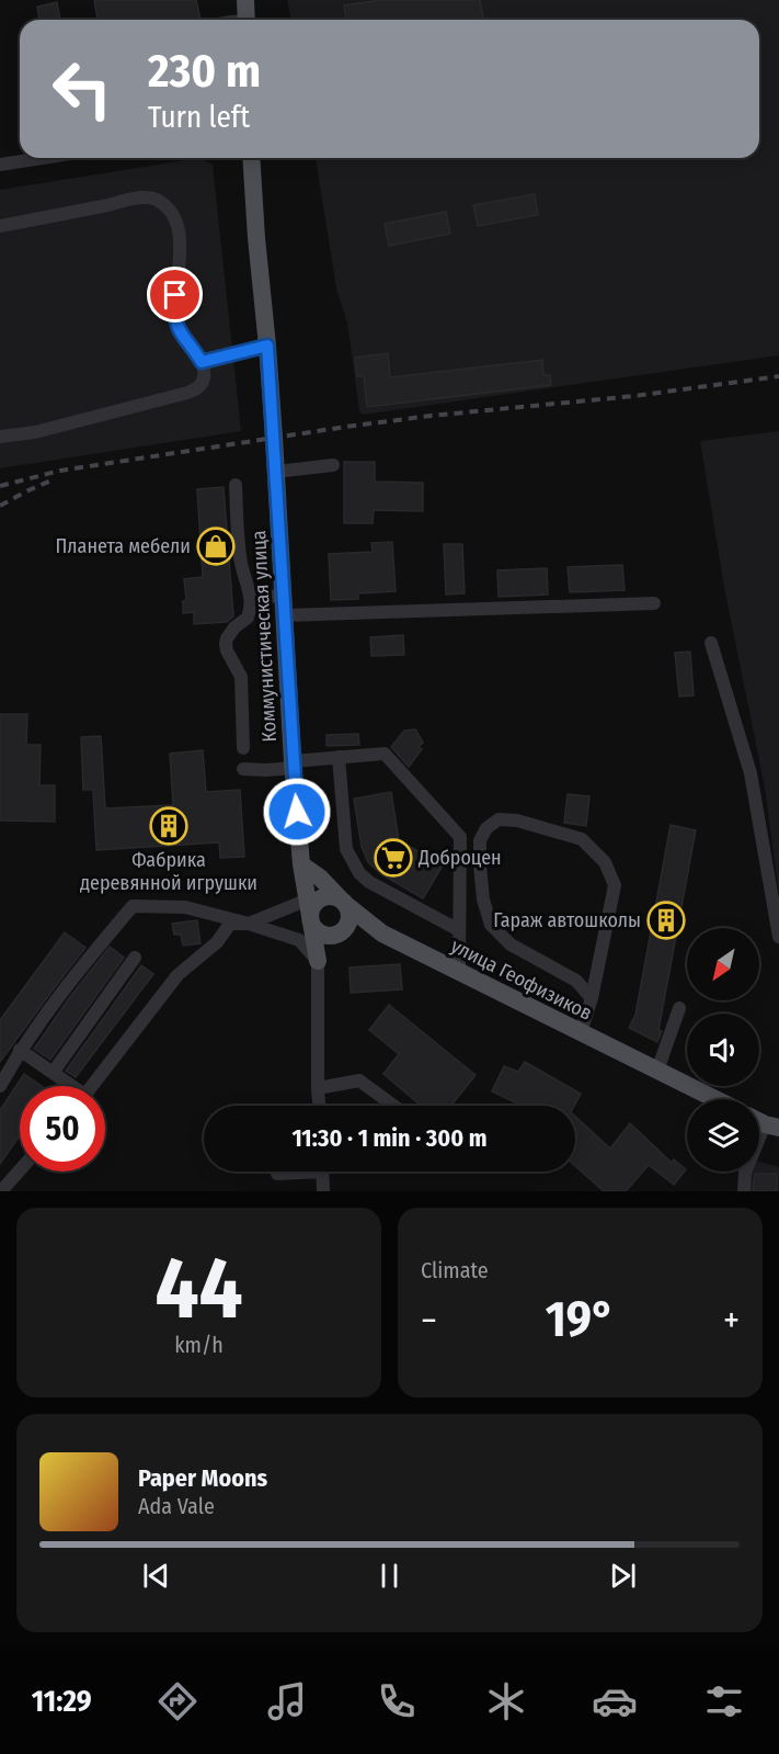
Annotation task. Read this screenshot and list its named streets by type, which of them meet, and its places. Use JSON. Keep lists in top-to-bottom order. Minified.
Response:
{"streets":{"main road":["Коммунистическая улица","улица Геофизиков"]},"crossings":[["Коммунистическая улица","улица Геофизиков"]],"places":{"shop":["Планета мебели"],"building":["Фабрика деревянной игрушки","Гараж автошколы"],"supermarket":["Доброцен"]},"north":"bottom left","page":{"turn":["230 m","Turn left"],"limit":"50","trip":"11:30 · 1 min · 300 m","tile":[["44","km/h"],"Climate"],"heat":["−","19°","+"],"song":["Paper Moons","Ada Vale"],"tabs":"11:29"}}
